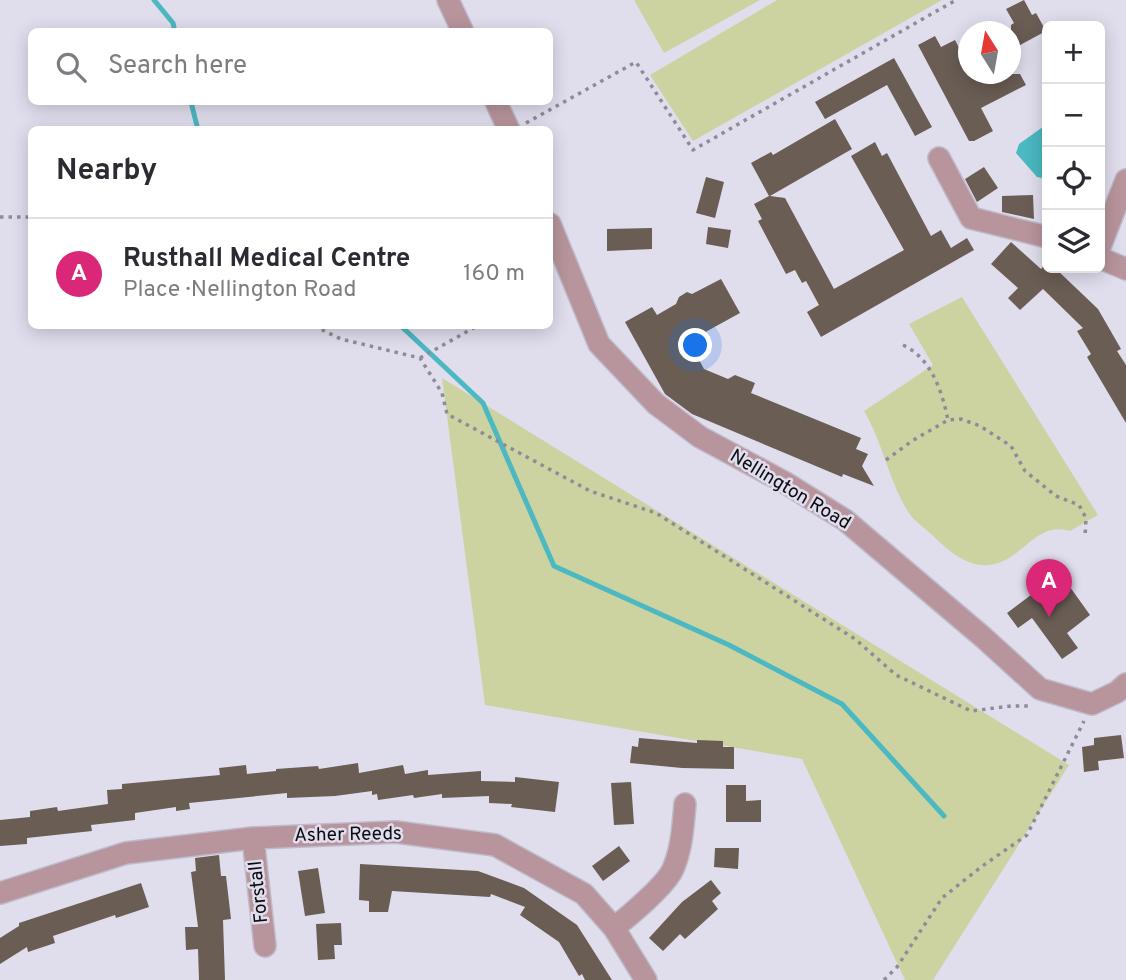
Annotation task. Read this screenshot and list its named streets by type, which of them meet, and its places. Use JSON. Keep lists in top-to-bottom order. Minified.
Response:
{"streets":{"street":["Nellington Road","Asher Reeds","Forstall"]},"crossings":[["Asher Reeds","Forstall"]],"north":"top","page":{"map_buttons":["+","−"],"search":"Search here","heading":"Nearby","list":[{"mark":"A","name":"Rusthall Medical Centre","note":"Place · Nellington Road","value":"160 m"}],"pins":"A"}}
